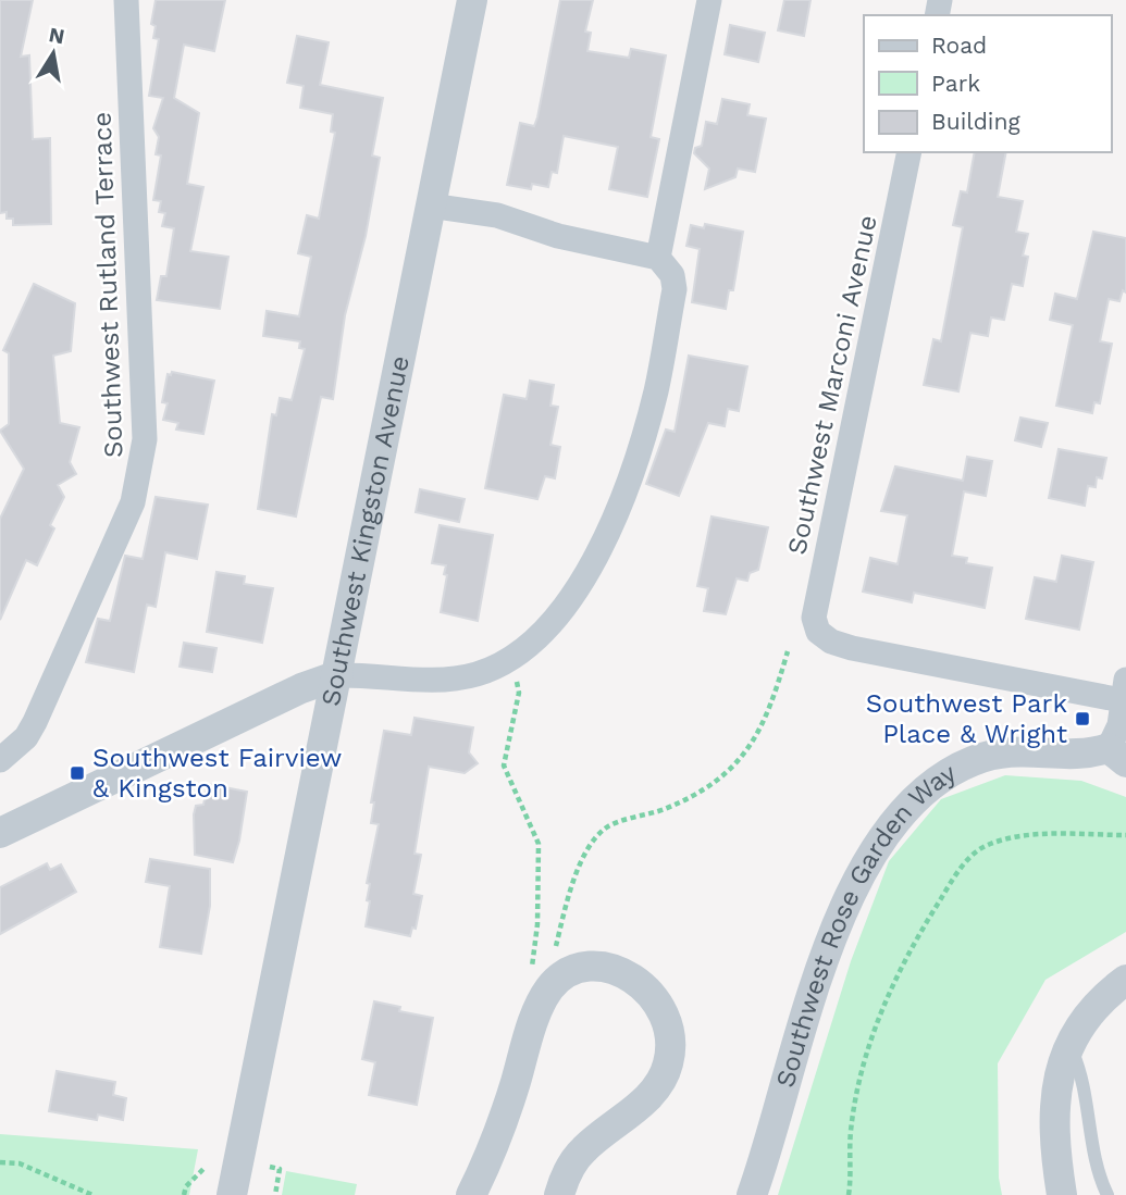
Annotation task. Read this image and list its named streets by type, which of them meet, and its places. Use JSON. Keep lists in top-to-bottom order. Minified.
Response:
{"streets":{"street":["Southwest Rutland Terrace","Southwest Marconi Avenue","Southwest Kingston Avenue","Southwest Rose Garden Way"]},"places":{"transit":["Southwest Park Place & Wright","Southwest Fairview & Kingston"]},"legend":["Road","Park","Building"],"north":"top"}
